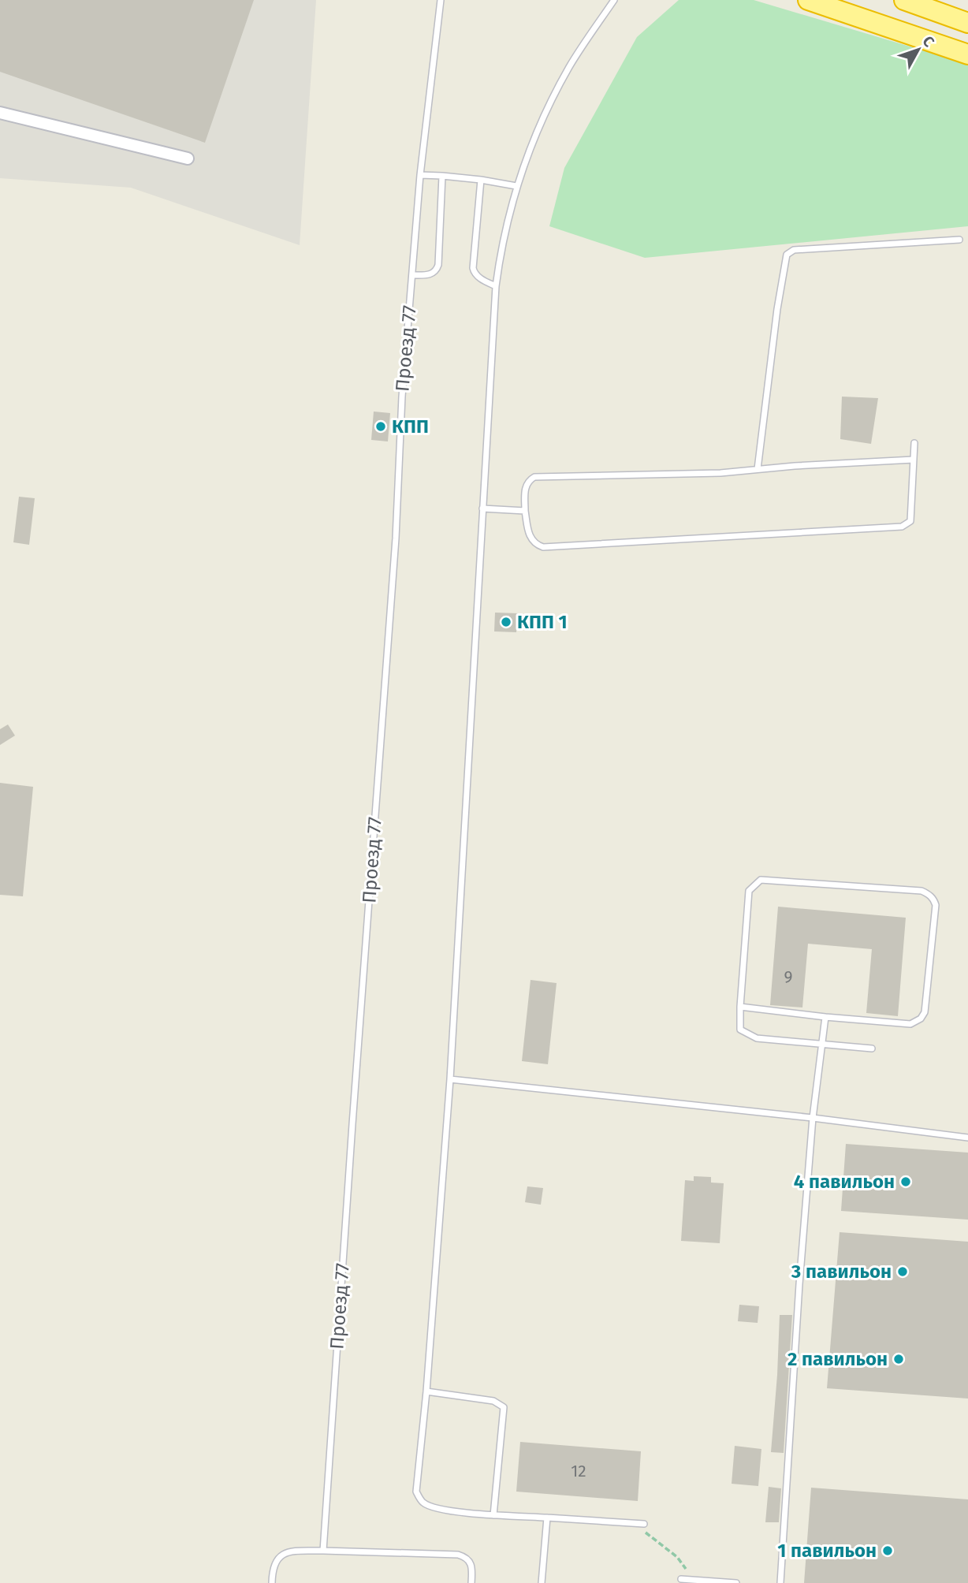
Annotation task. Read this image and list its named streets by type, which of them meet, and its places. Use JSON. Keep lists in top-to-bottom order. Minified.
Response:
{"streets":{"lane":["Проезд 77"]},"places":["КПП","КПП 1","4 павильон","3 павильон","2 павильон","1 павильон"],"house_numbers":["9","12"],"north":"top right"}
